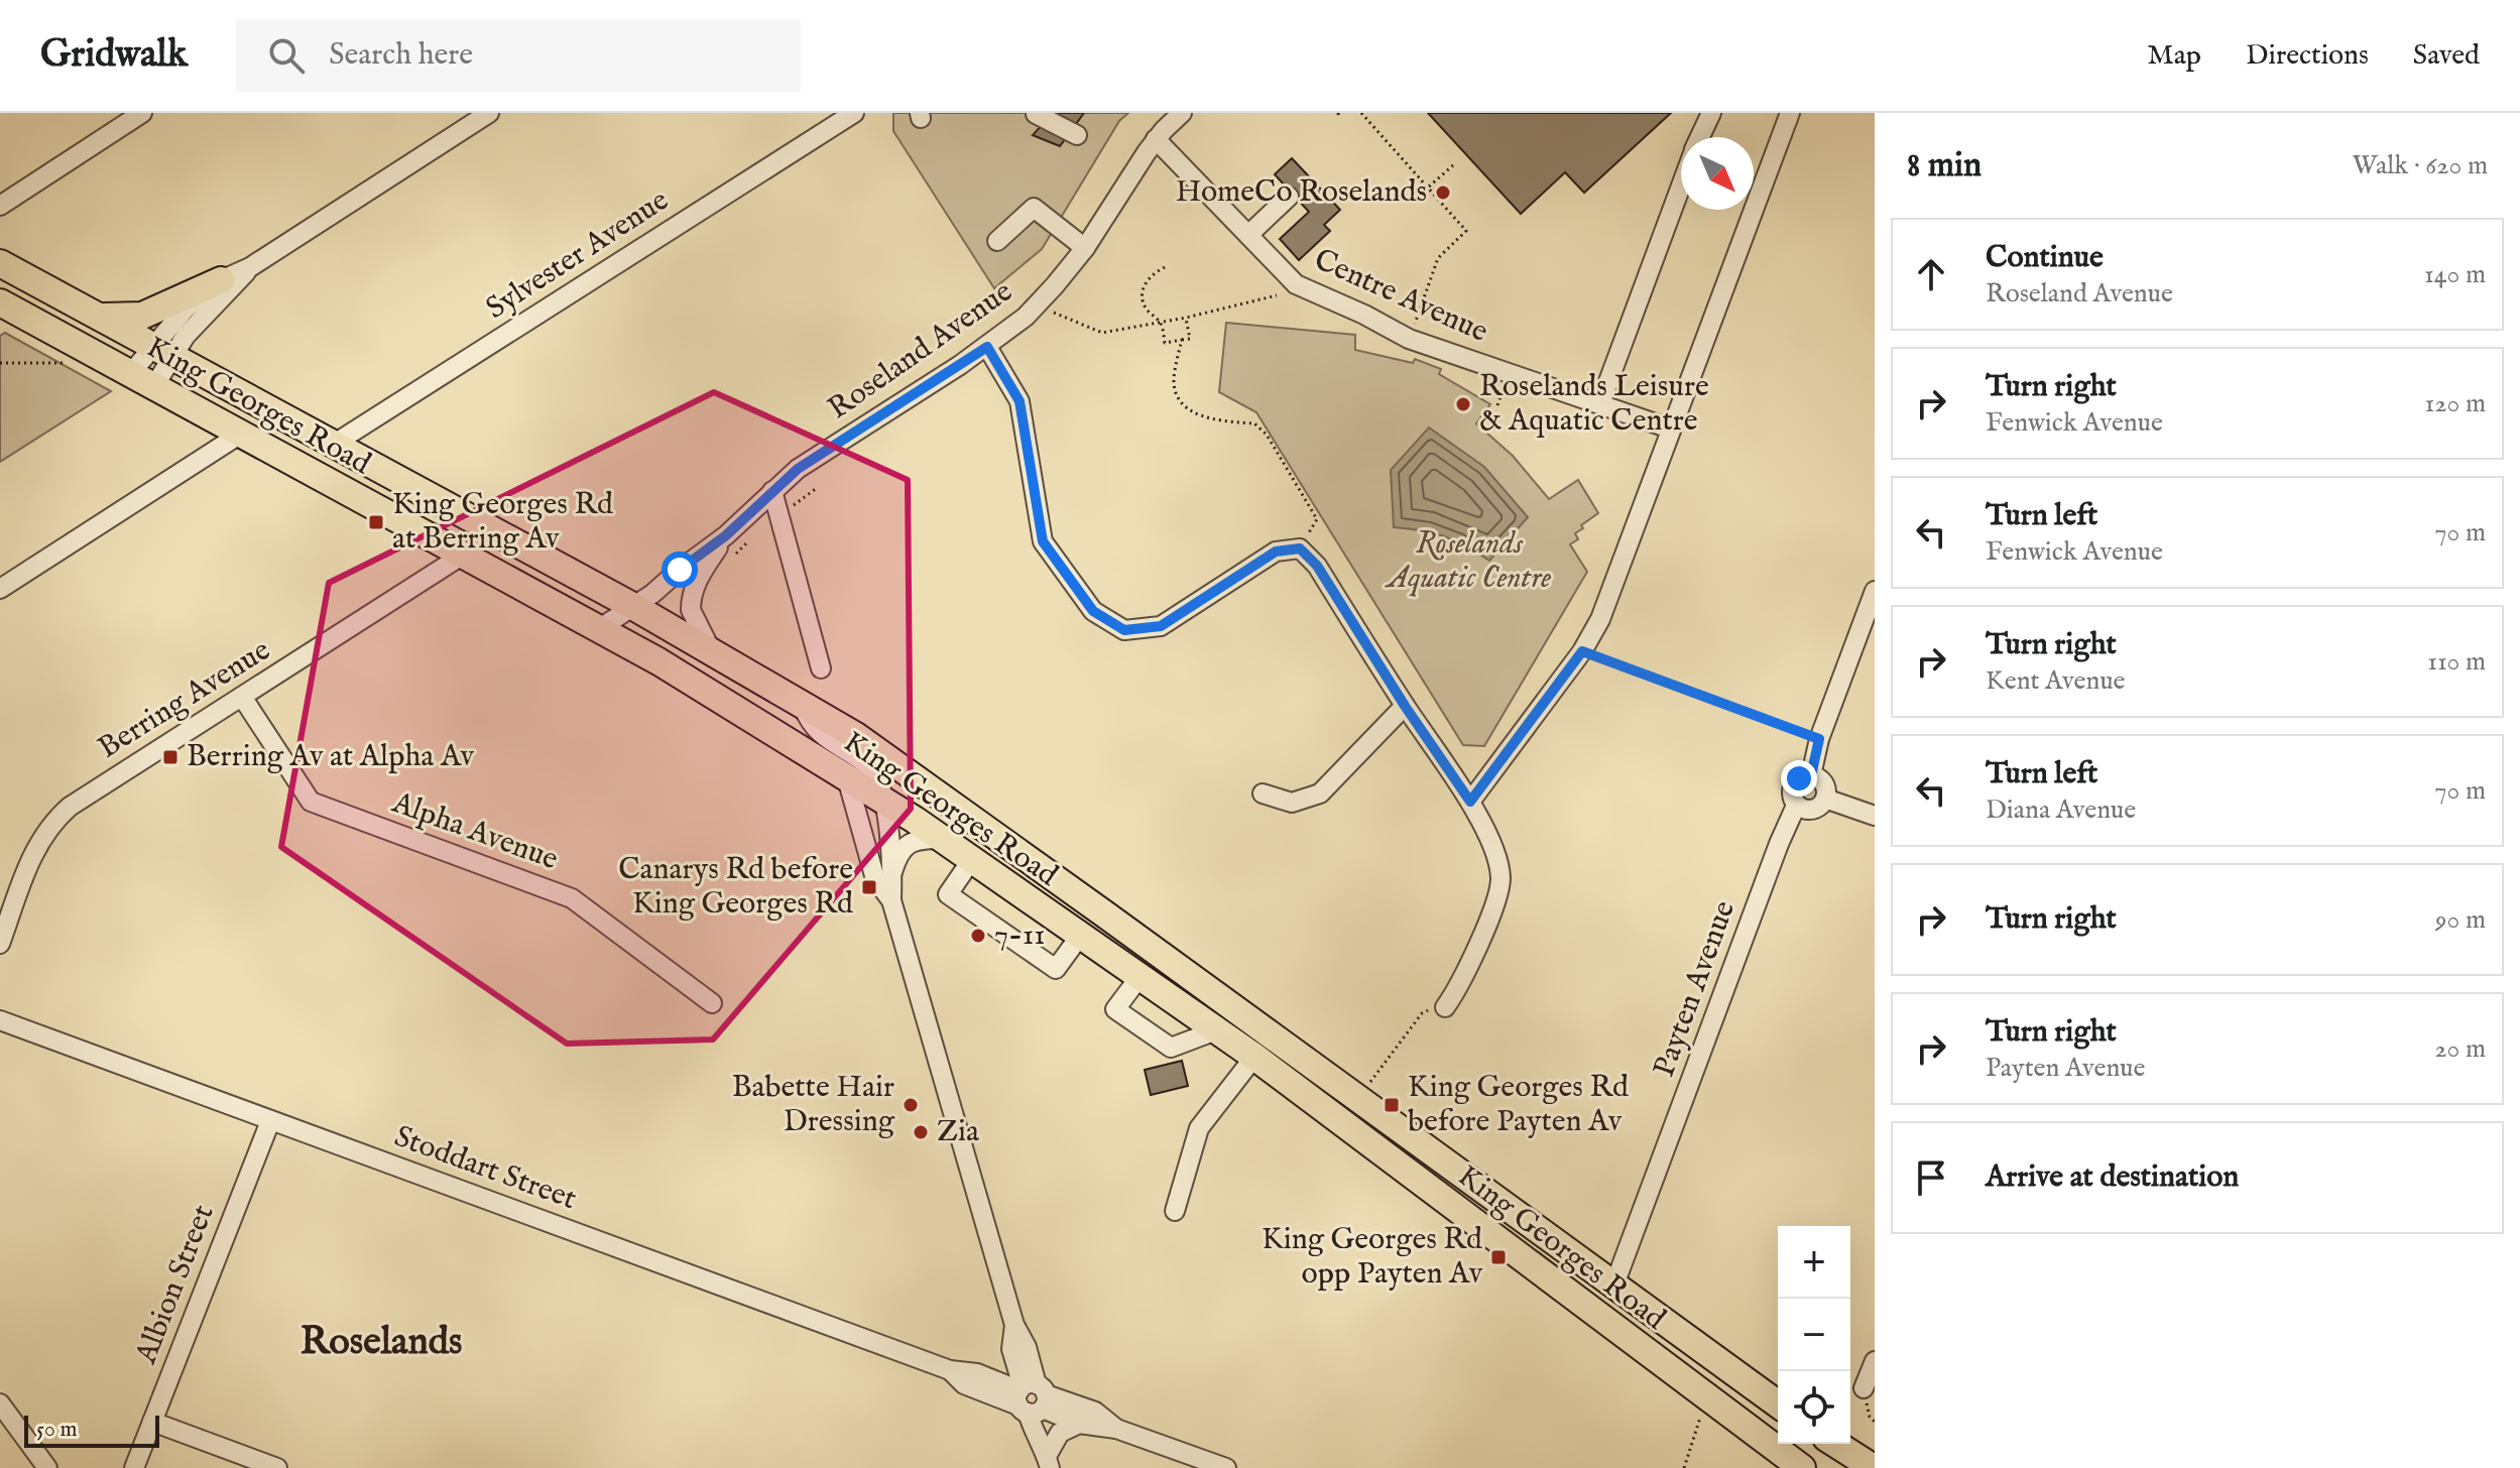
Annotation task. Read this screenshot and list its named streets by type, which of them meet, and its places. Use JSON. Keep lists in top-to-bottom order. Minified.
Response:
{"streets":{"highway":["King Georges Road"],"street":["Sylvester Avenue","Centre Avenue","Roseland Avenue","Berring Avenue","Alpha Avenue","Payten Avenue","Stoddart Street","Albion Street"]},"crossings":[["Sylvester Avenue","King Georges Road"],["Centre Avenue","Roseland Avenue"],["Roseland Avenue","King Georges Road"],["King Georges Road","Berring Avenue"],["King Georges Road","Payten Avenue"],["Berring Avenue","Alpha Avenue"],["Stoddart Street","Albion Street"]],"districts":["Roselands"],"parks":["Roselands Aquatic Centre"],"places":{"other":["HomeCo Roselands","Roselands Leisure & Aquatic Centre","7-11","Babette Hair Dressing","Zia"],"transit":["King Georges Rd at Berring Av","Berring Av at Alpha Av","Canarys Rd before King Georges Rd","King Georges Rd before Payten Av","King Georges Rd opp Payten Av"]},"scale_bar":"50 m","north":"bottom right","page":{"header":"Gridwalk","search":"Search here","nav":["Map","Directions","Saved"],"heading":["8 min","Walk · 620 m"],"list":[["Continue","Roseland Avenue","140 m"],["Turn right","Fenwick Avenue","120 m"],["Turn left","Fenwick Avenue","70 m"],["Turn right","Kent Avenue","110 m"],["Turn left","Diana Avenue","70 m"],["Turn right","90 m"],["Turn right","Payten Avenue","20 m"],"Arrive at destination"],"map_buttons":["+","−"],"scale":"50 m"}}
